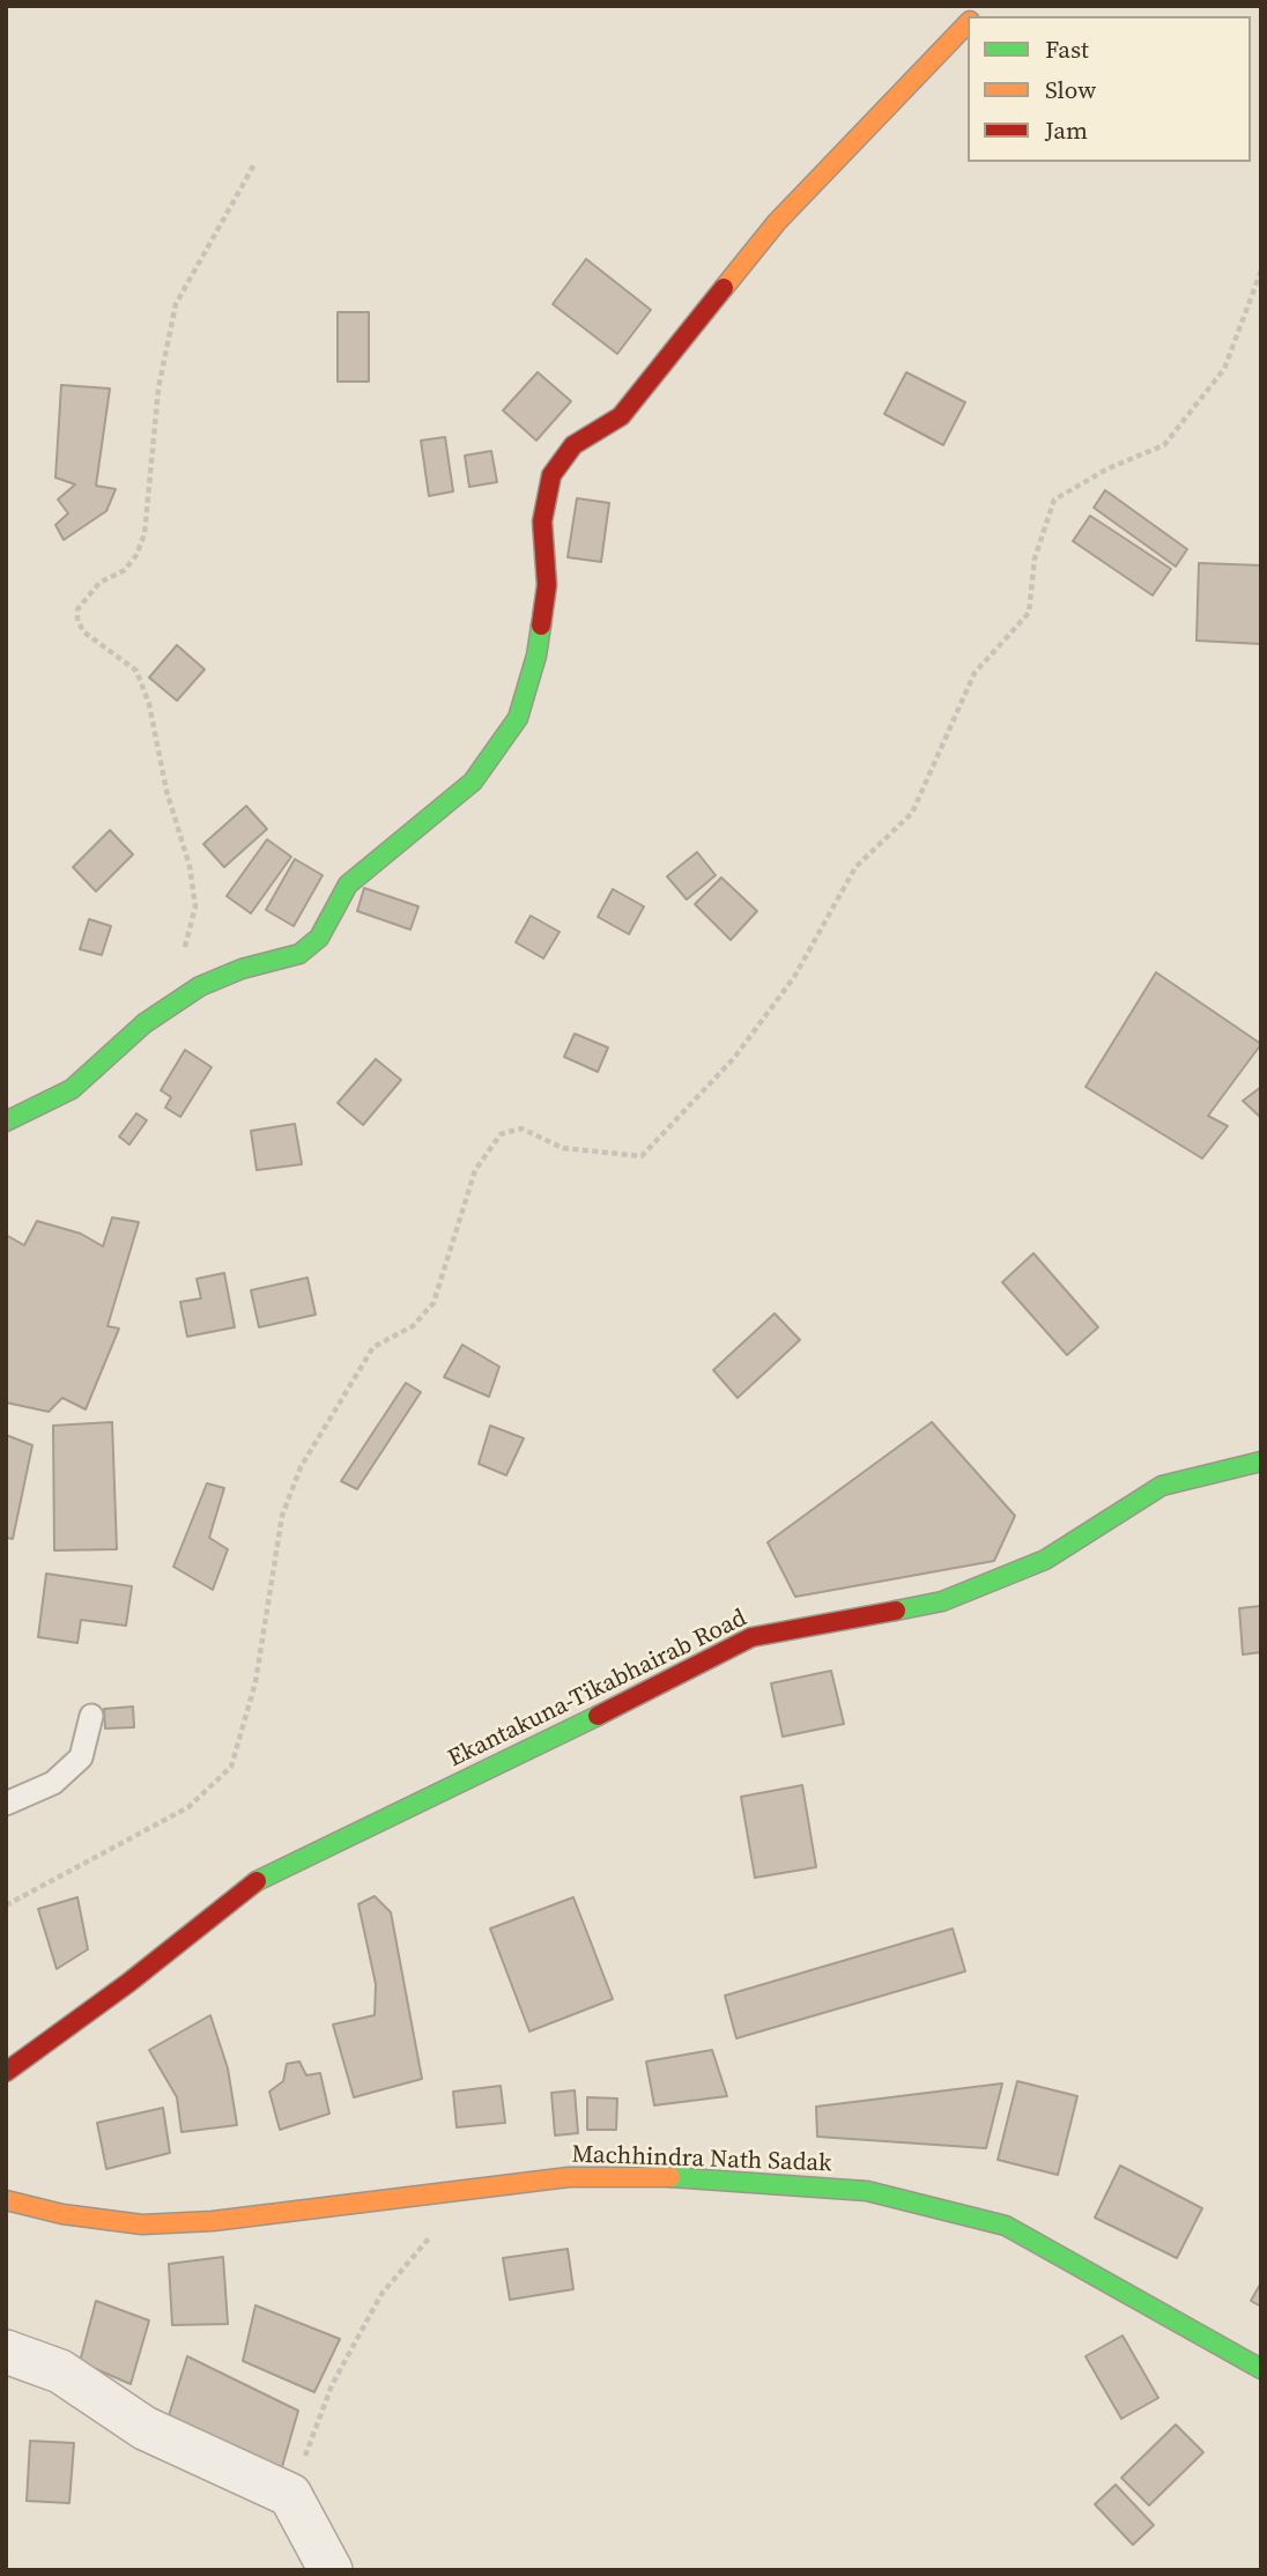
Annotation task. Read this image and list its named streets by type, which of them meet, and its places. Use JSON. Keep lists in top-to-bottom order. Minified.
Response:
{"streets":{"street":["Ekantakuna-Tikabhairab Road","Machhindra Nath Sadak"]},"legend":["Fast","Slow","Jam"]}
